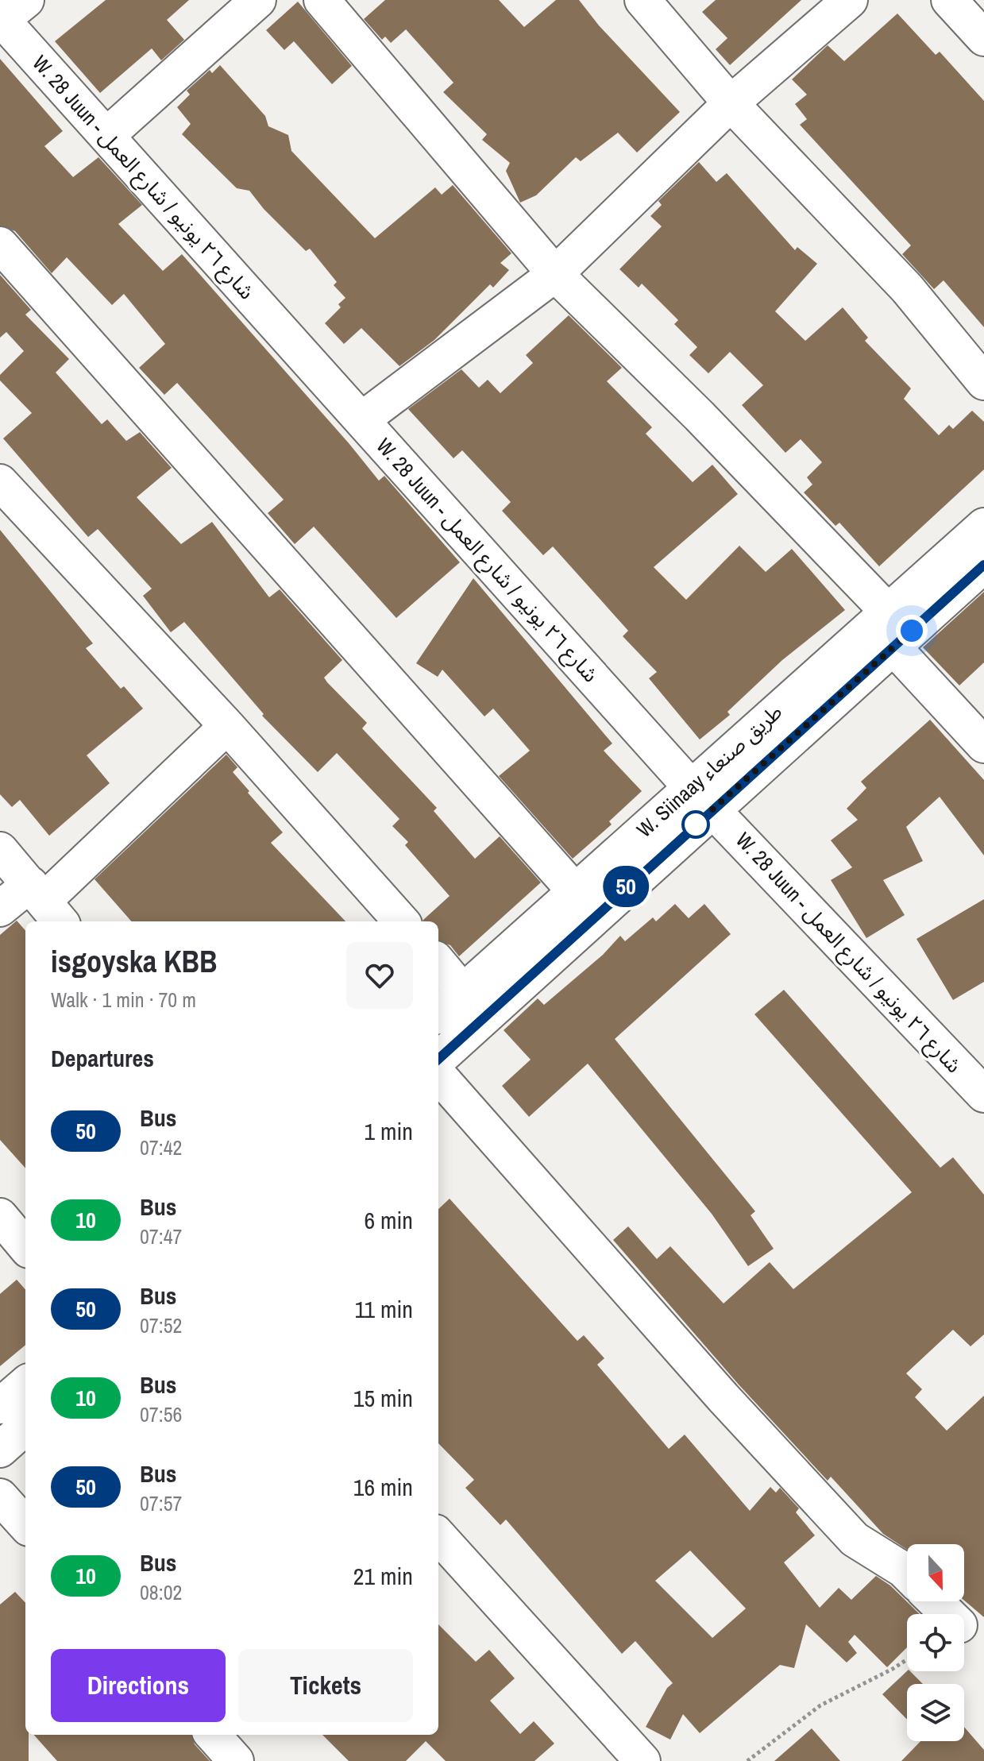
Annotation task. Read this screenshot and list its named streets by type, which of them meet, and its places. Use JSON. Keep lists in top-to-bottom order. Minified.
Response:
{"streets":{"street":["W. 28 Juun - شارع ٢٦ يونيو / شارع العمل","W. Siinaay طريق صنعاء"]},"crossings":[["W. 28 Juun - شارع ٢٦ يونيو / شارع العمل","W. Siinaay طريق صنعاء"]],"lines":["bus line 50"],"north":"bottom","page":{"on_map":"50","heading":[["isgoyska KBB","Walk · 1 min · 70 m"],"Departures"],"list":[{"mark":"50","name":"Bus","note":"07:42","value":"1 min"},{"mark":"10","name":"Bus","note":"07:47","value":"6 min"},{"mark":"50","name":"Bus","note":"07:52","value":"11 min"},{"mark":"10","name":"Bus","note":"07:56","value":"15 min"},{"mark":"50","name":"Bus","note":"07:57","value":"16 min"},{"mark":"10","name":"Bus","note":"08:02","value":"21 min"}],"buttons":["Directions","Tickets"]}}
